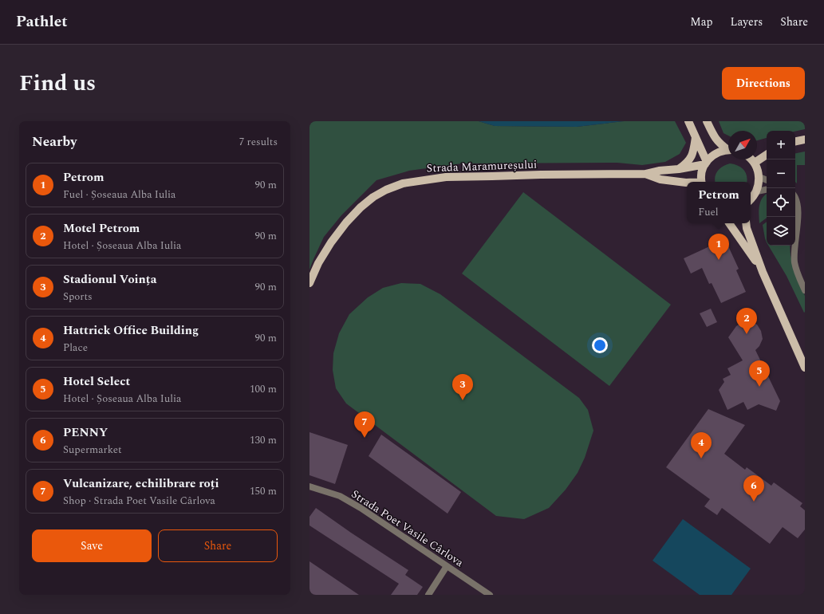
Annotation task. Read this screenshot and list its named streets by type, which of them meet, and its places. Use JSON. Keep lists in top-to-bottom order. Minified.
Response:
{"streets":{"main road":["Strada Maramureșului"],"street":["Strada Poet Vasile Cârlova"]},"north":"top right","page":{"header":"Pathlet","nav":["Map","Layers","Share"],"title":"Find us","buttons":["Directions",["Save","Share"]],"heading":["Nearby","7 results"],"map_buttons":["+","−"],"list":[{"mark":"1","name":"Petrom","note":"Fuel · Șoseaua Alba Iulia","value":"90 m"},{"mark":"2","name":"Motel Petrom","note":"Hotel · Șoseaua Alba Iulia","value":"90 m"},{"mark":"3","name":"Stadionul Voința","note":"Sports","value":"90 m"},{"mark":"4","name":"Hattrick Office Building","note":"Place","value":"90 m"},{"mark":"5","name":"Hotel Select","note":"Hotel · Șoseaua Alba Iulia","value":"100 m"},{"mark":"6","name":"PENNY","note":"Supermarket","value":"130 m"},{"mark":"7","name":"Vulcanizare, echilibrare roți","note":"Shop · Strada Poet Vasile Cârlova","value":"150 m"}],"popup":["Petrom","Fuel"],"pins":["1","2","5","3","7","4","6"]}}
